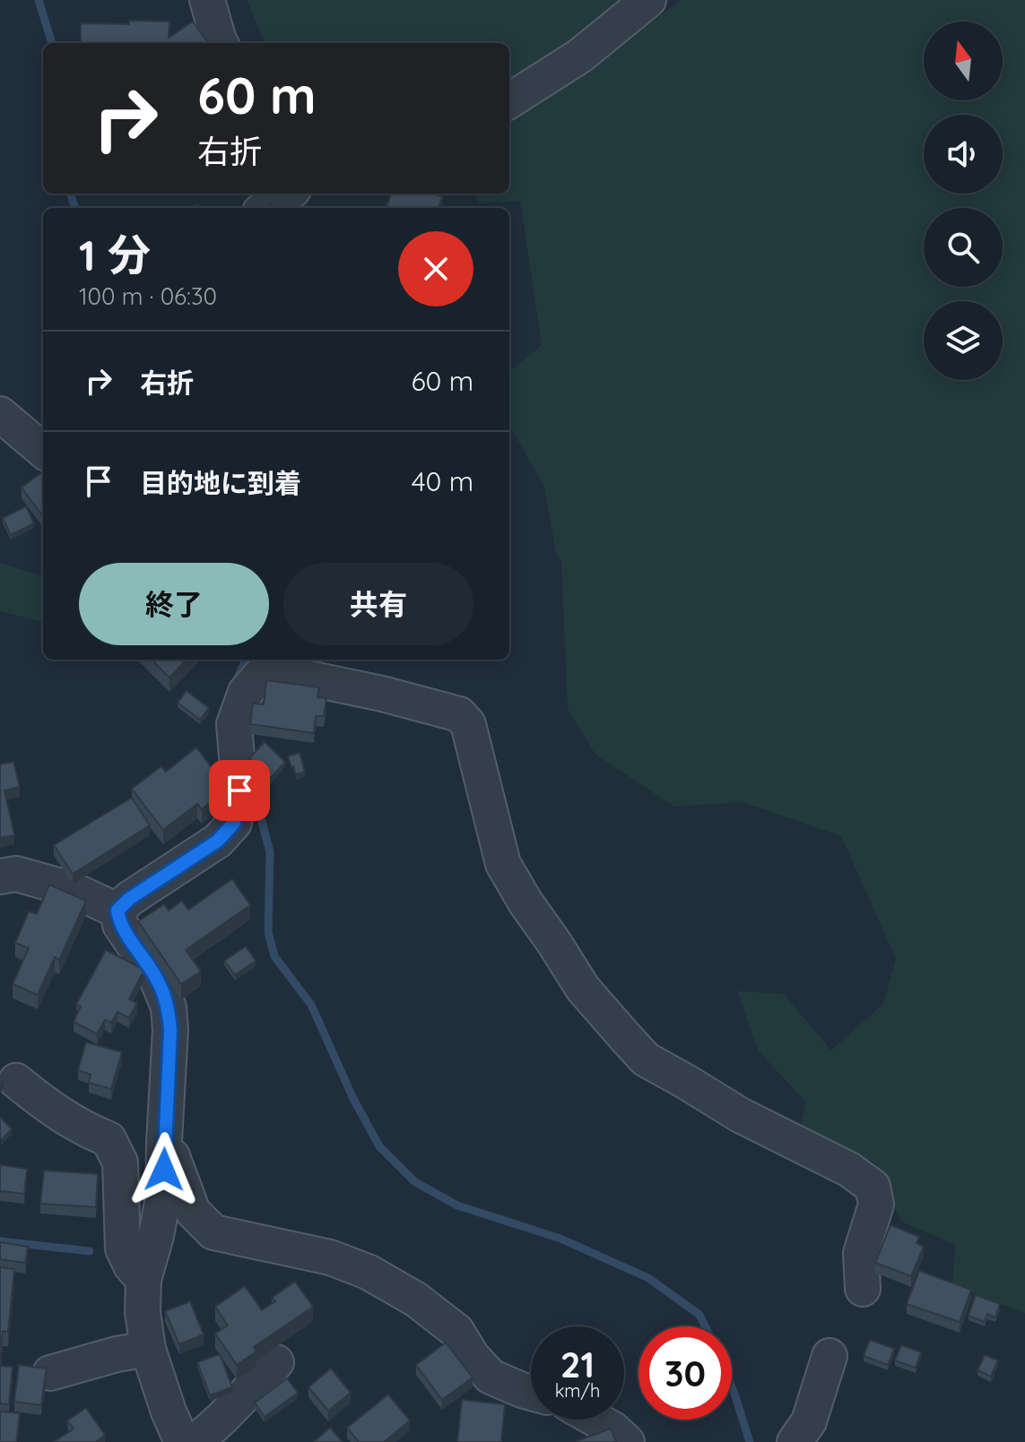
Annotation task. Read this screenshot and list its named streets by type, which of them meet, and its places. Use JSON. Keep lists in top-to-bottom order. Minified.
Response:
{"north":"top","page":{"turn":["60 m","右折"],"heading":["1 分","100 m · 06:30"],"list":[{"name":"右折","value":"60 m"},{"name":"目的地に到着","value":"40 m"}],"buttons":["終了","共有"],"speed":"21 km/h","limit":"30"}}
